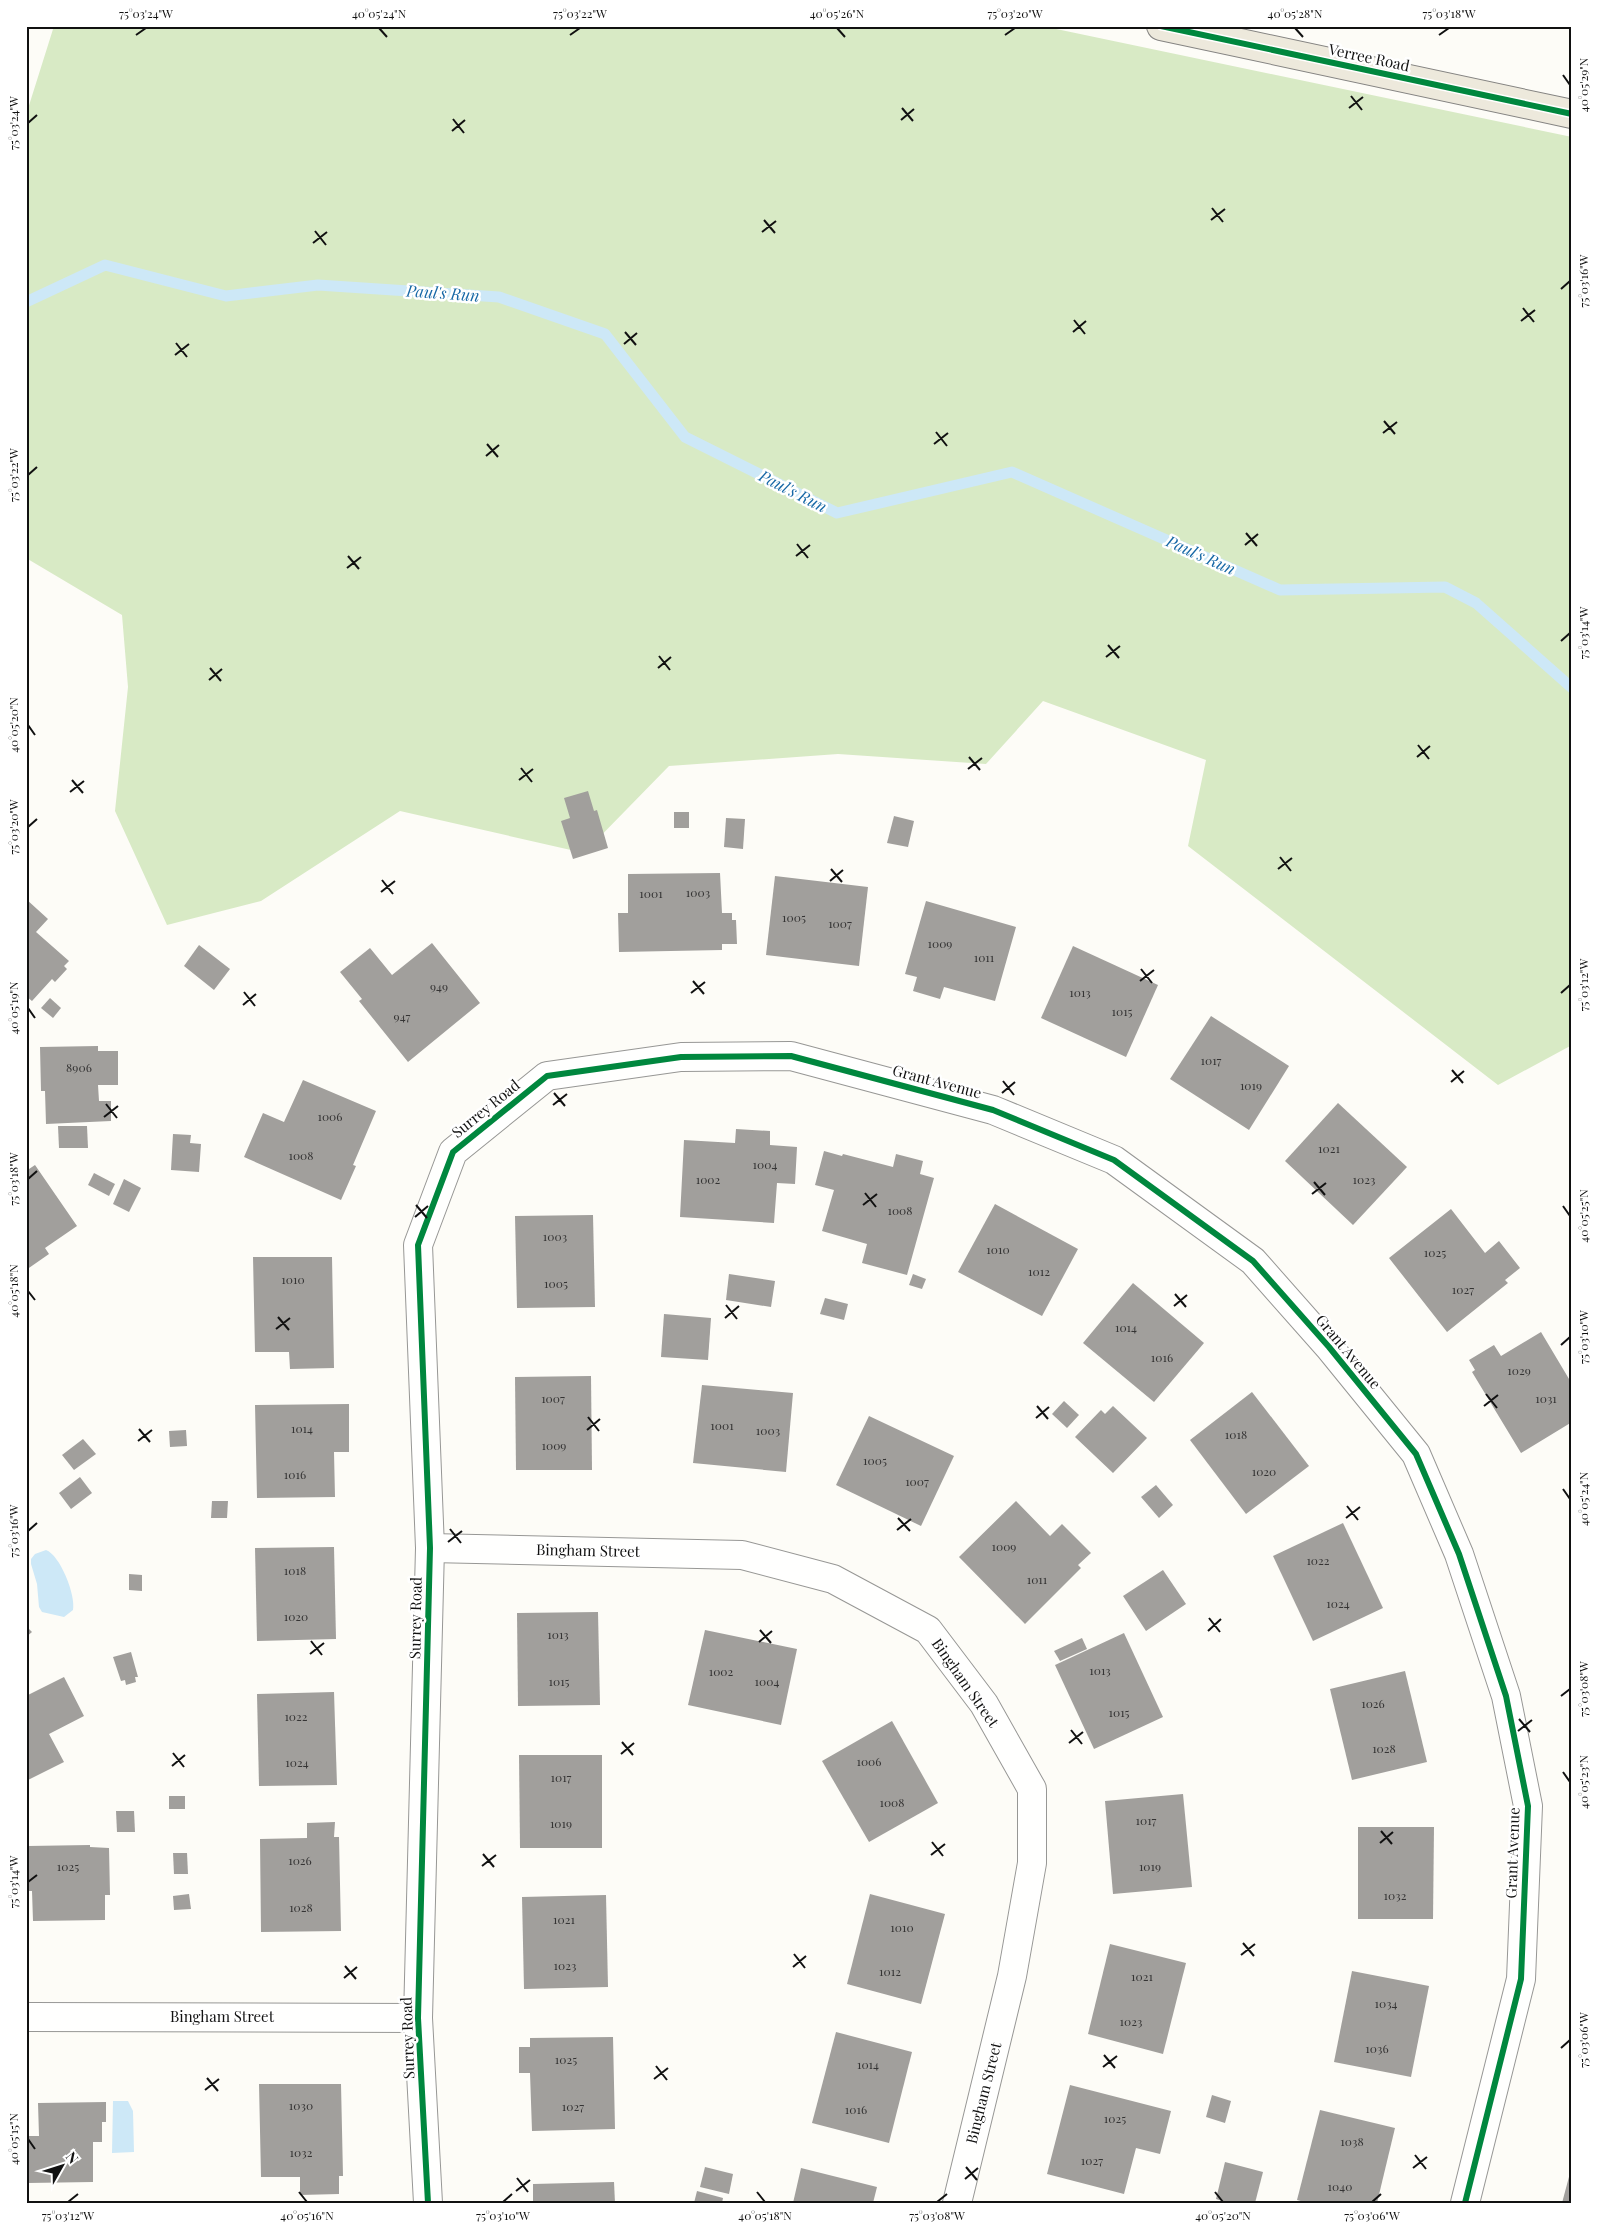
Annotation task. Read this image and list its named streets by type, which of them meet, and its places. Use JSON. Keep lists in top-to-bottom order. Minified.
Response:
{"streets":{"main road":["Verree Road"],"street":["Grant Avenue","Surrey Road","Bingham Street"]},"crossings":[["Grant Avenue","Surrey Road"],["Surrey Road","Bingham Street"]],"water":["Paul's Run"],"house_numbers":["1003","1001","1005","1007","1009","1011","949","1013","1015","947","1017","8906","1019","1006","1021","1008","1004","1002","1023","1008","1003","1010","1025","1012","1010","1005","1027","1014","1016","1029","1007","1031","1001","1014","1003","1018","1009","1005","1020","1016","1007","1009","1022","1018","1011","1024","1020","1013","1013","1002","1015","1004","1026","1015","1022","1028","1006","1024","1017","1008","1017","1019","1026","1025","1019","1032","1028","1021","1010","1023","1012","1021","1034","1023","1036","1025","1014","1030","1027","1016","1025","1038","1032","1027","1040"],"north":"top right","coordinates":["75°03'24\"W","40°05'24\"N","75°03'22\"W","40°05'26\"N","75°03'20\"W","40°05'28\"N","75°03'18\"W","40°05'29\"N","75°03'16\"W","75°03'14\"W","40°05'20\"N","75°03'12\"W","40°05'19\"N","40°05'25\"N","40°05'18\"N","75°03'10\"W","75°03'08\"W","40°05'23\"N","75°03'06\"W","40°05'15\"N","40°05'16\"N"]}
